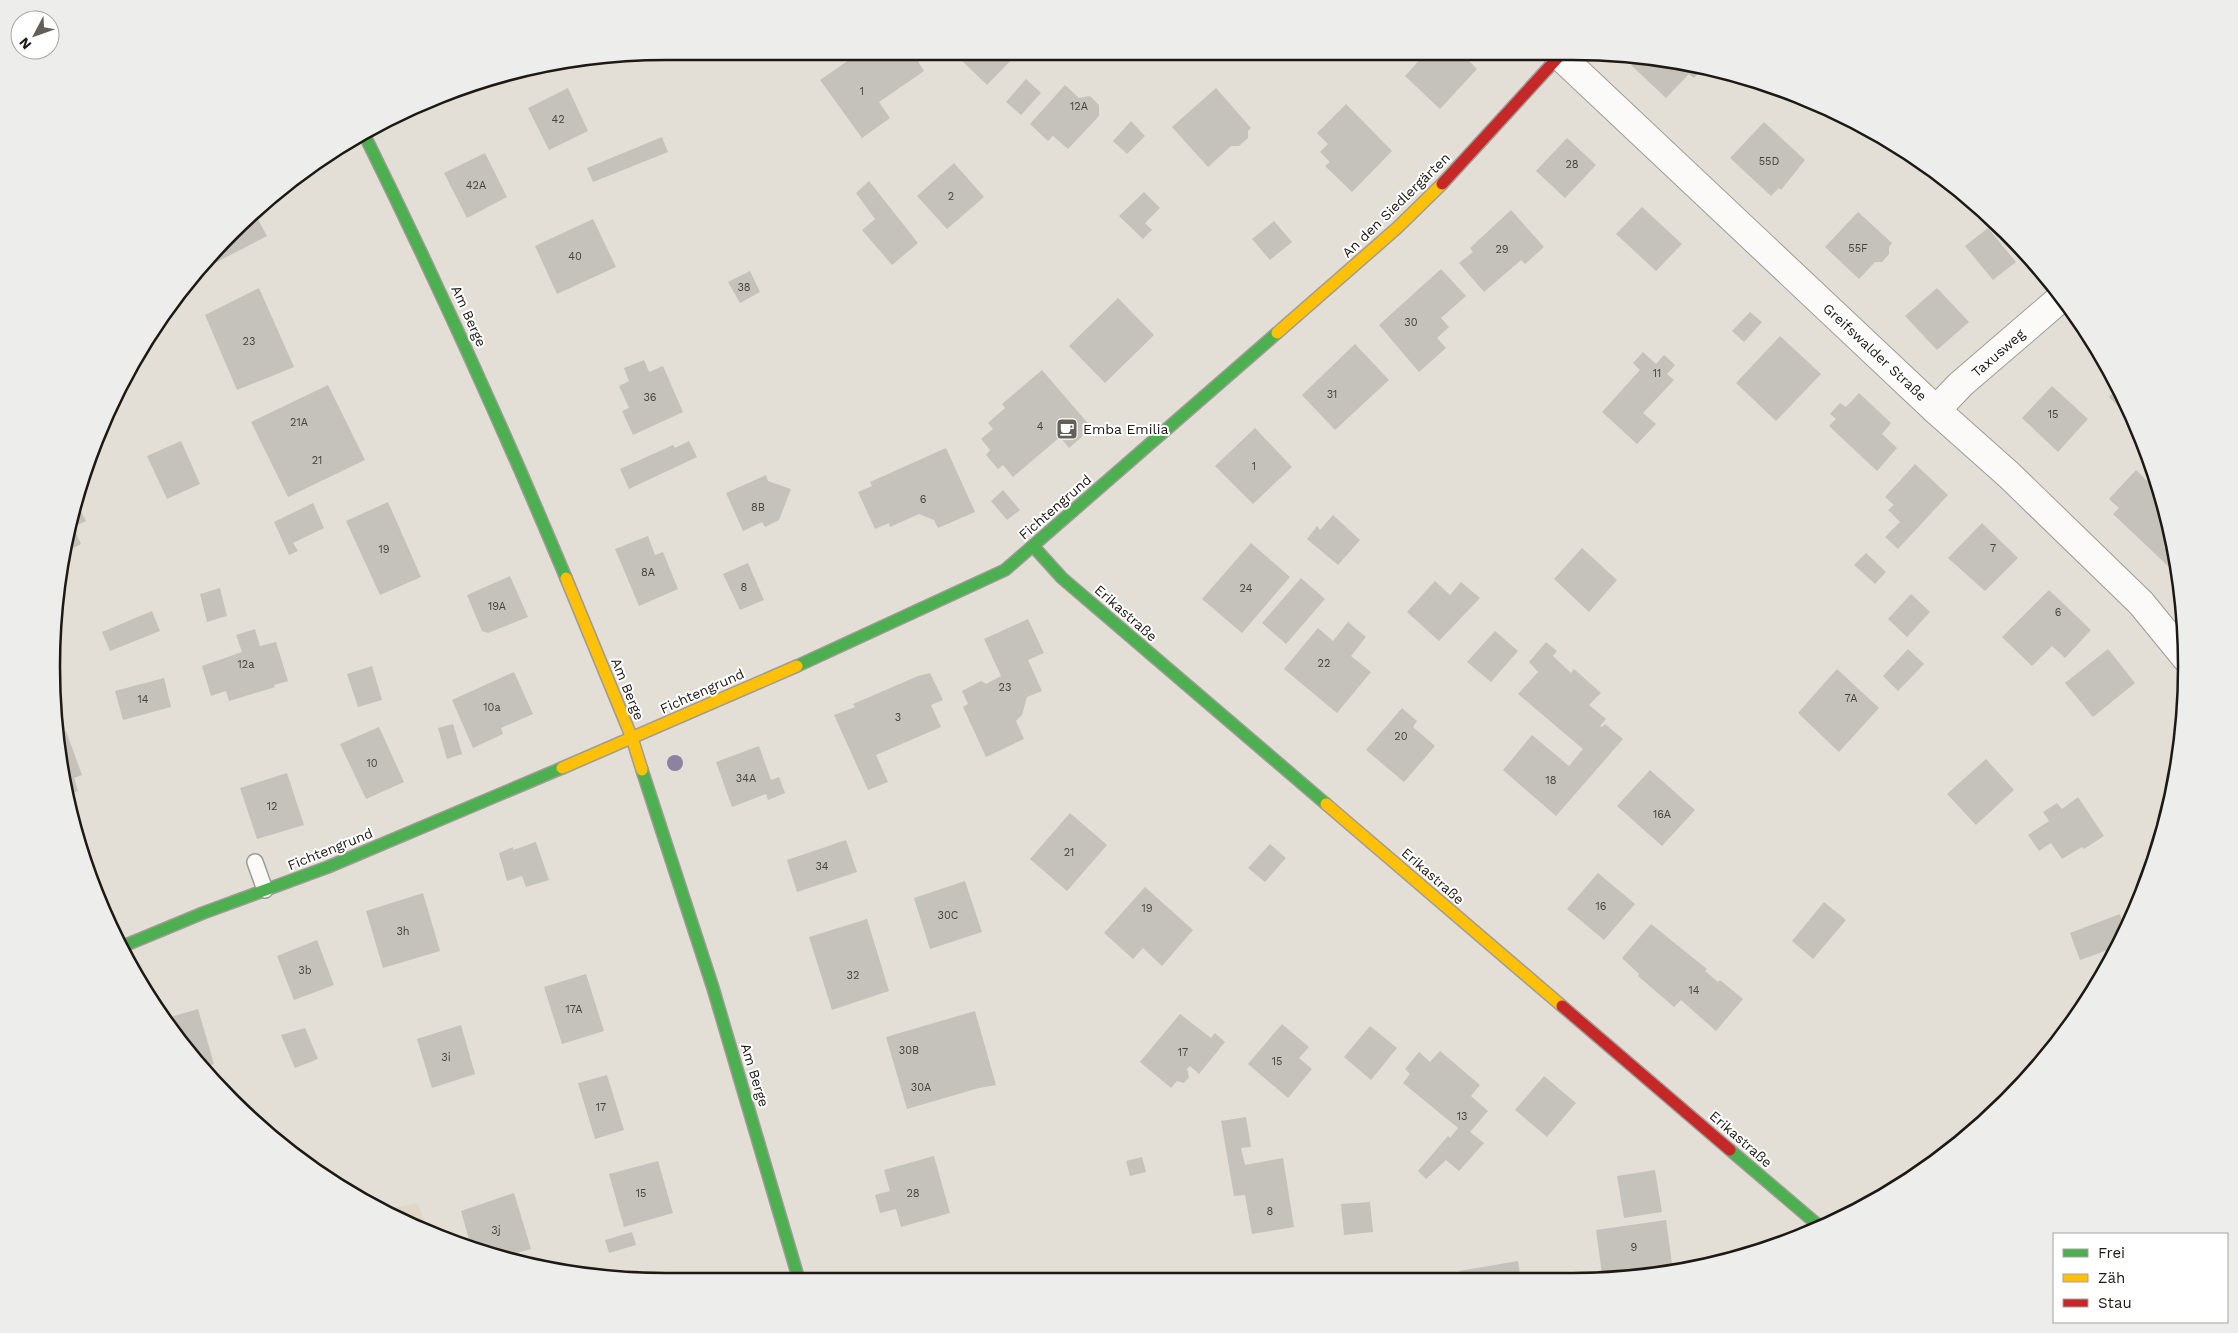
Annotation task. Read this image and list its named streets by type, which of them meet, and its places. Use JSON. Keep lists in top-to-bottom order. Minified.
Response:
{"streets":{"street":["An den Siedlergärten","Am Berge","Greifswalder Straße","Taxusweg","Fichtengrund","Erikastraße"]},"crossings":[["An den Siedlergärten","Fichtengrund"],["Am Berge","Fichtengrund"],["Greifswalder Straße","Taxusweg"],["Fichtengrund","Erikastraße"]],"places":{"cafe":["Emba Emilia"]},"house_numbers":["1","12A","42","55D","28","42A","2","55F","29","40","38","30","23","11","31","36","15","21A","4","21","1","6","8B","7","19","8A","8","24","19A","6","22","12a","23","7A","14","10a","3","20","10","34A","18","12","16A","21","34","16","19","30C","3h","3b","32","14","17A","30B","17","3i","15","30A","17","13","15","28","8","3j","9"],"legend":["Frei","Zäh","Stau"],"north":"bottom left"}
